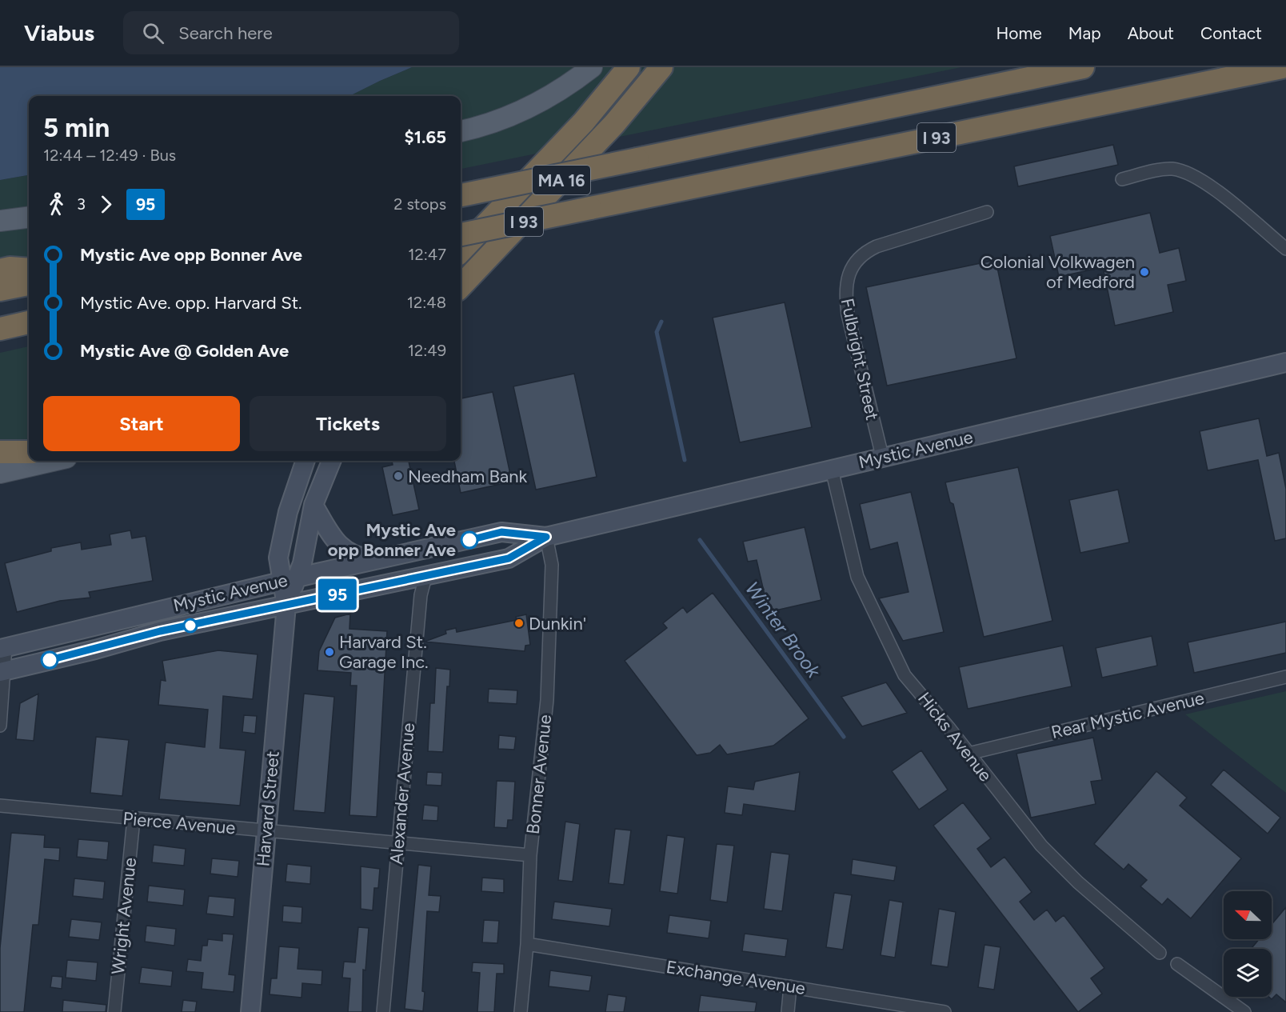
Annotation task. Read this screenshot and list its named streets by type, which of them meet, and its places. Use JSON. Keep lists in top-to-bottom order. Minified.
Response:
{"streets":{"highway":["I 93","MA 16"],"main road":["Mystic Avenue","Harvard Street"],"street":["Fulbright Street","Rear Mystic Avenue","Hicks Avenue","Bonner Avenue","Alexander Avenue","Pierce Avenue","Wright Avenue","Exchange Avenue"]},"crossings":[["Fulbright Street","Mystic Avenue"],["Mystic Avenue","Hicks Avenue"],["Mystic Avenue","Bonner Avenue"],["Mystic Avenue","Alexander Avenue"],["Mystic Avenue","Harvard Street"],["Rear Mystic Avenue","Hicks Avenue"],["Bonner Avenue","Pierce Avenue"],["Bonner Avenue","Exchange Avenue"],["Alexander Avenue","Pierce Avenue"],["Harvard Street","Pierce Avenue"],["Pierce Avenue","Wright Avenue"]],"water":["Winter Brook"],"places":["Colonial Volkwagen of Medford","Needham Bank","Mystic Ave opp Bonner Ave","Dunkin'","Harvard St. Garage Inc."],"lines":["bus line 95"],"north":"left","page":{"header":"Viabus","search":"Search here","nav":["Home","Map","About","Contact"],"on_map":"95","heading":["5 min","12:44 – 12:49 · Bus","$1.65"],"legs":["3","95","2 stops"],"list":[{"name":"Mystic Ave opp Bonner Ave","value":"12:47"},{"name":"Mystic Ave. opp. Harvard St.","value":"12:48"},{"name":"Mystic Ave @ Golden Ave","value":"12:49"}],"buttons":["Start","Tickets"]}}
